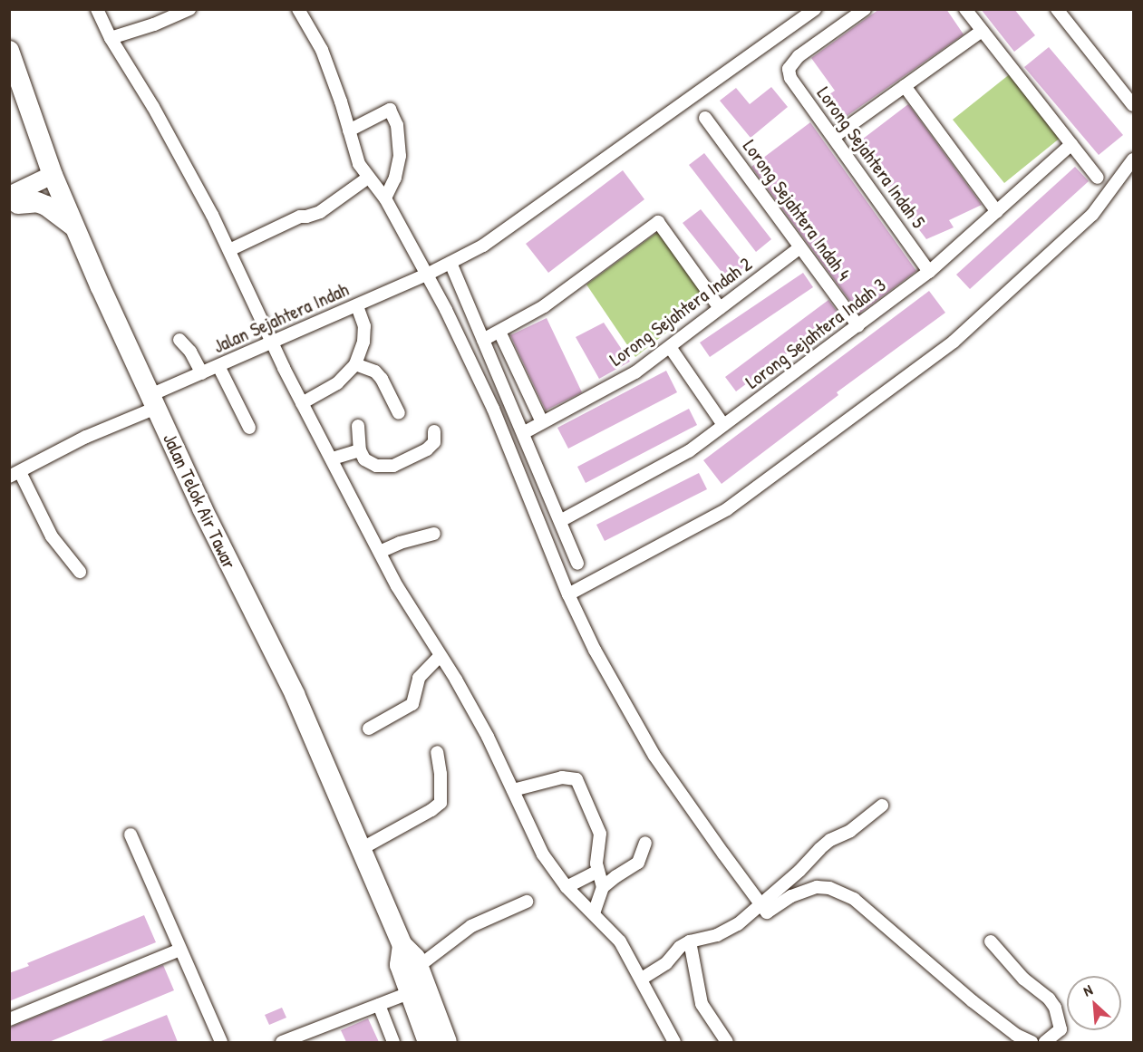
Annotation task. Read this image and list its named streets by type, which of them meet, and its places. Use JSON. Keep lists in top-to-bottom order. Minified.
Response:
{"streets":{"main road":["Jalan Telok Air Tawar"],"street":["Lorong Sejahtera Indah 5","Lorong Sejahtera Indah 4","Lorong Sejahtera Indah 2","Jalan Sejahtera Indah","Lorong Sejahtera Indah 3"]},"crossings":[["Lorong Sejahtera Indah 5","Lorong Sejahtera Indah 3"],["Lorong Sejahtera Indah 4","Lorong Sejahtera Indah 2"],["Lorong Sejahtera Indah 4","Lorong Sejahtera Indah 3"],["Jalan Sejahtera Indah","Jalan Telok Air Tawar"]],"north":"top left"}
